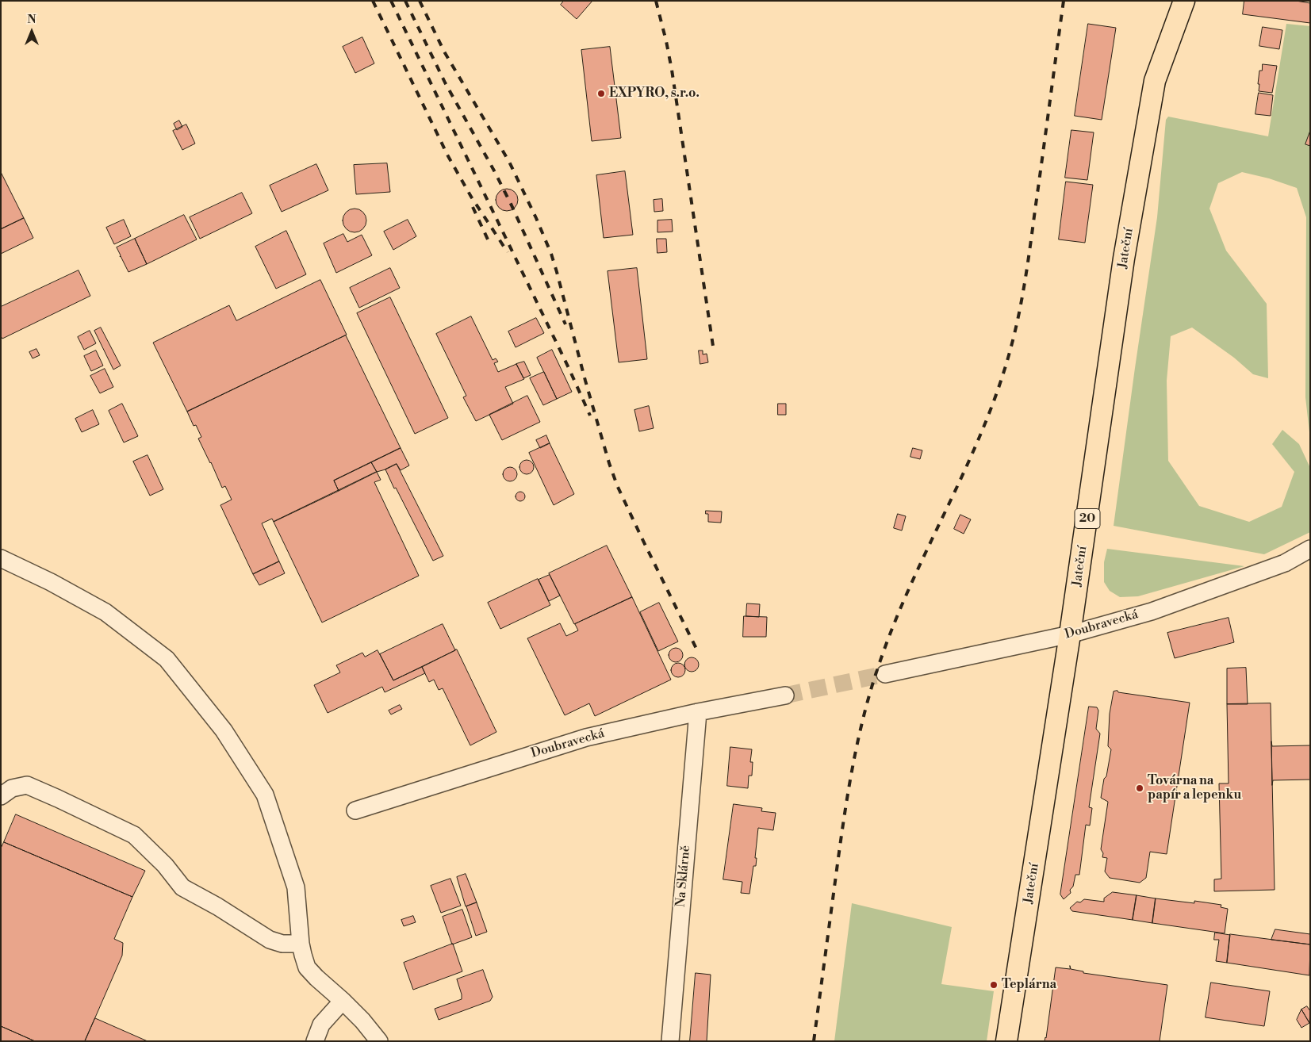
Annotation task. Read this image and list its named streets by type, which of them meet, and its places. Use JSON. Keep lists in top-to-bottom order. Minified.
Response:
{"streets":{"main road":["Jateční","20"],"street":["Doubravecká","Na Sklárně"]},"crossings":[["Jateční","Doubravecká"],["Doubravecká","Na Sklárně"]],"places":["EXPYRO, s.r.o.","Továrna na papír a lepenku","Teplárna"],"north":"top"}
